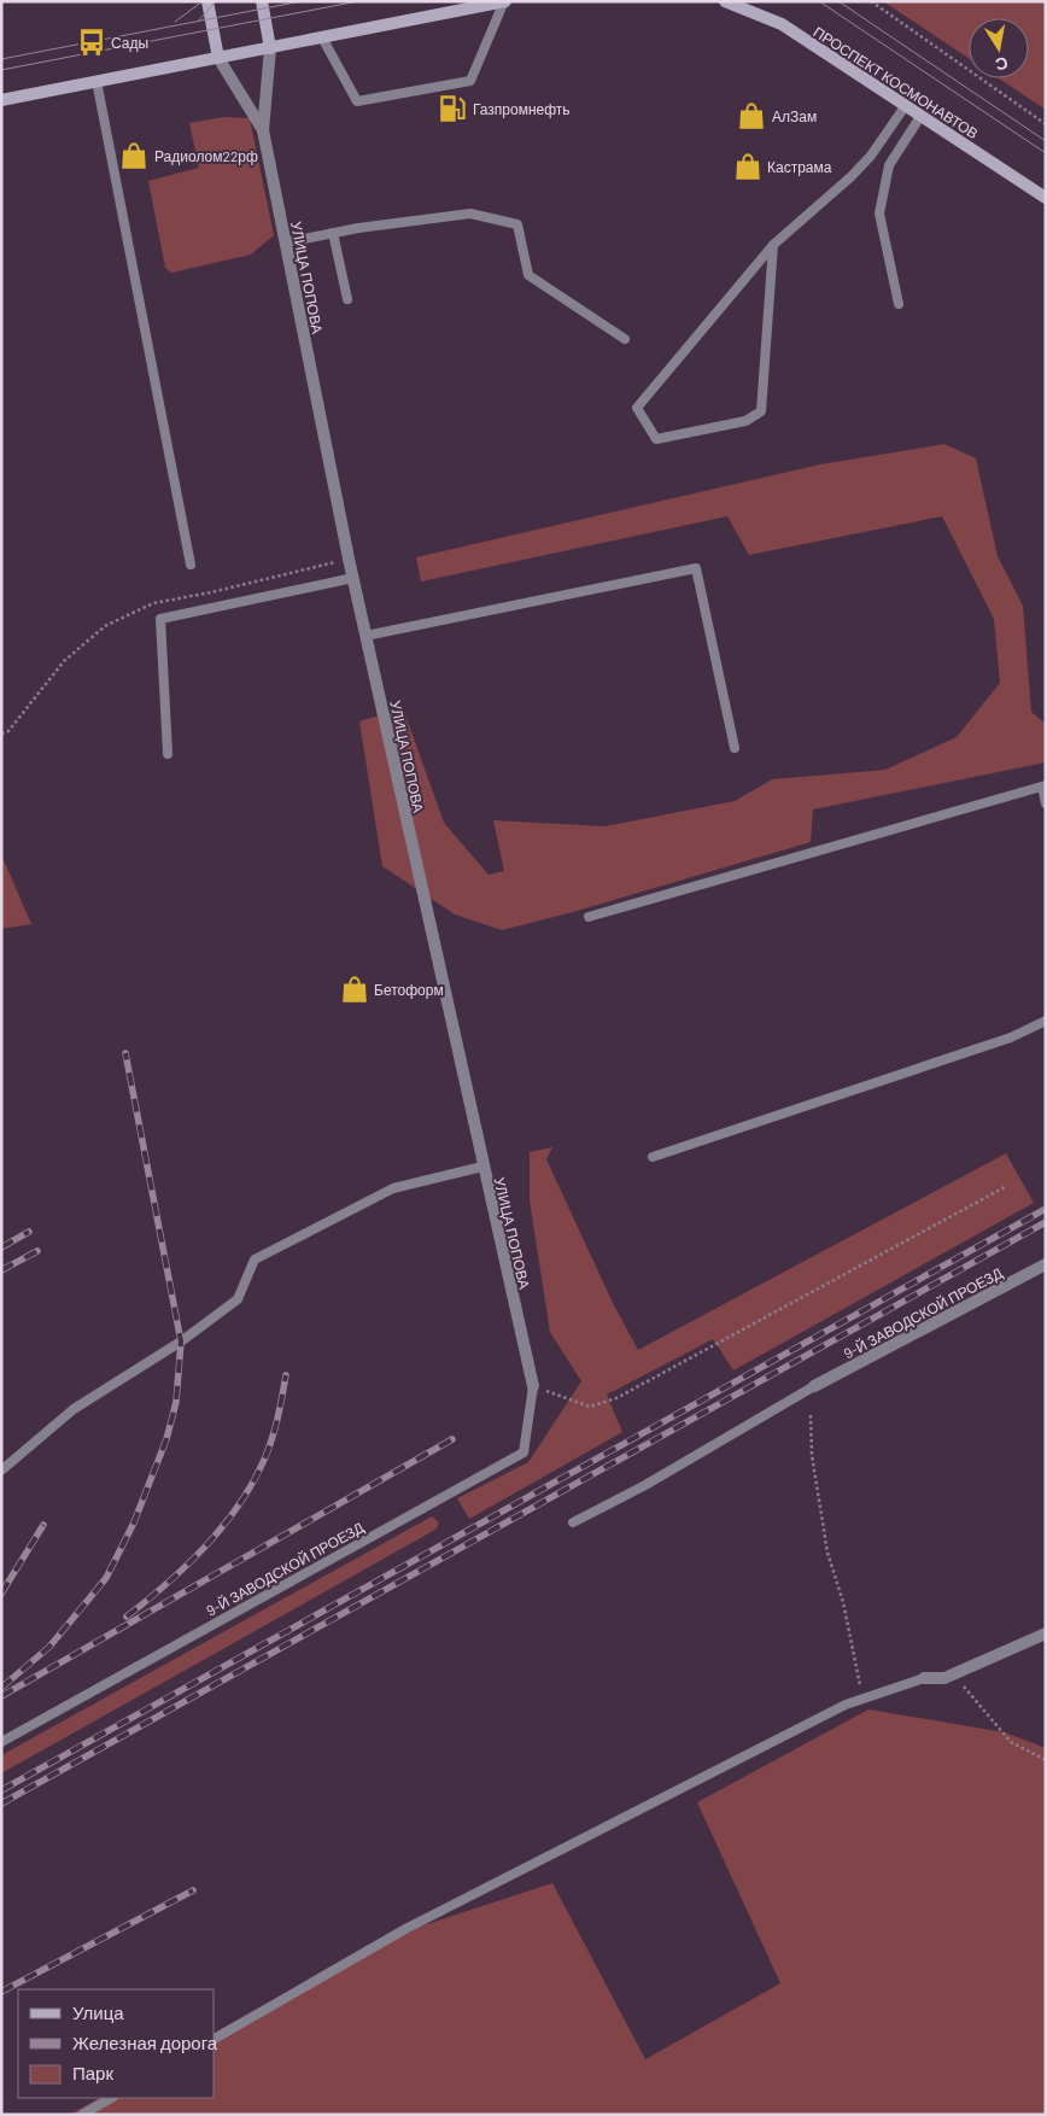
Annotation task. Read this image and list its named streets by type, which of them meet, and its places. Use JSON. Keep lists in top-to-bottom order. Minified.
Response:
{"streets":{"main road":["ПРОСПЕКТ КОСМОНАВТОВ","УЛИЦА ПОПОВА"],"street":["9-Й ЗАВОДСКОЙ ПРОЕЗД"]},"crossings":[["УЛИЦА ПОПОВА","9-Й ЗАВОДСКОЙ ПРОЕЗД"]],"places":{"bus stop":["Сады"],"fuel station":["Газпромнефть"],"shop":["АлЗам","Радиолом22рф","Кастрама","Бетоформ"]},"legend":["Улица","Железная дорога","Парк"],"north":"bottom"}
